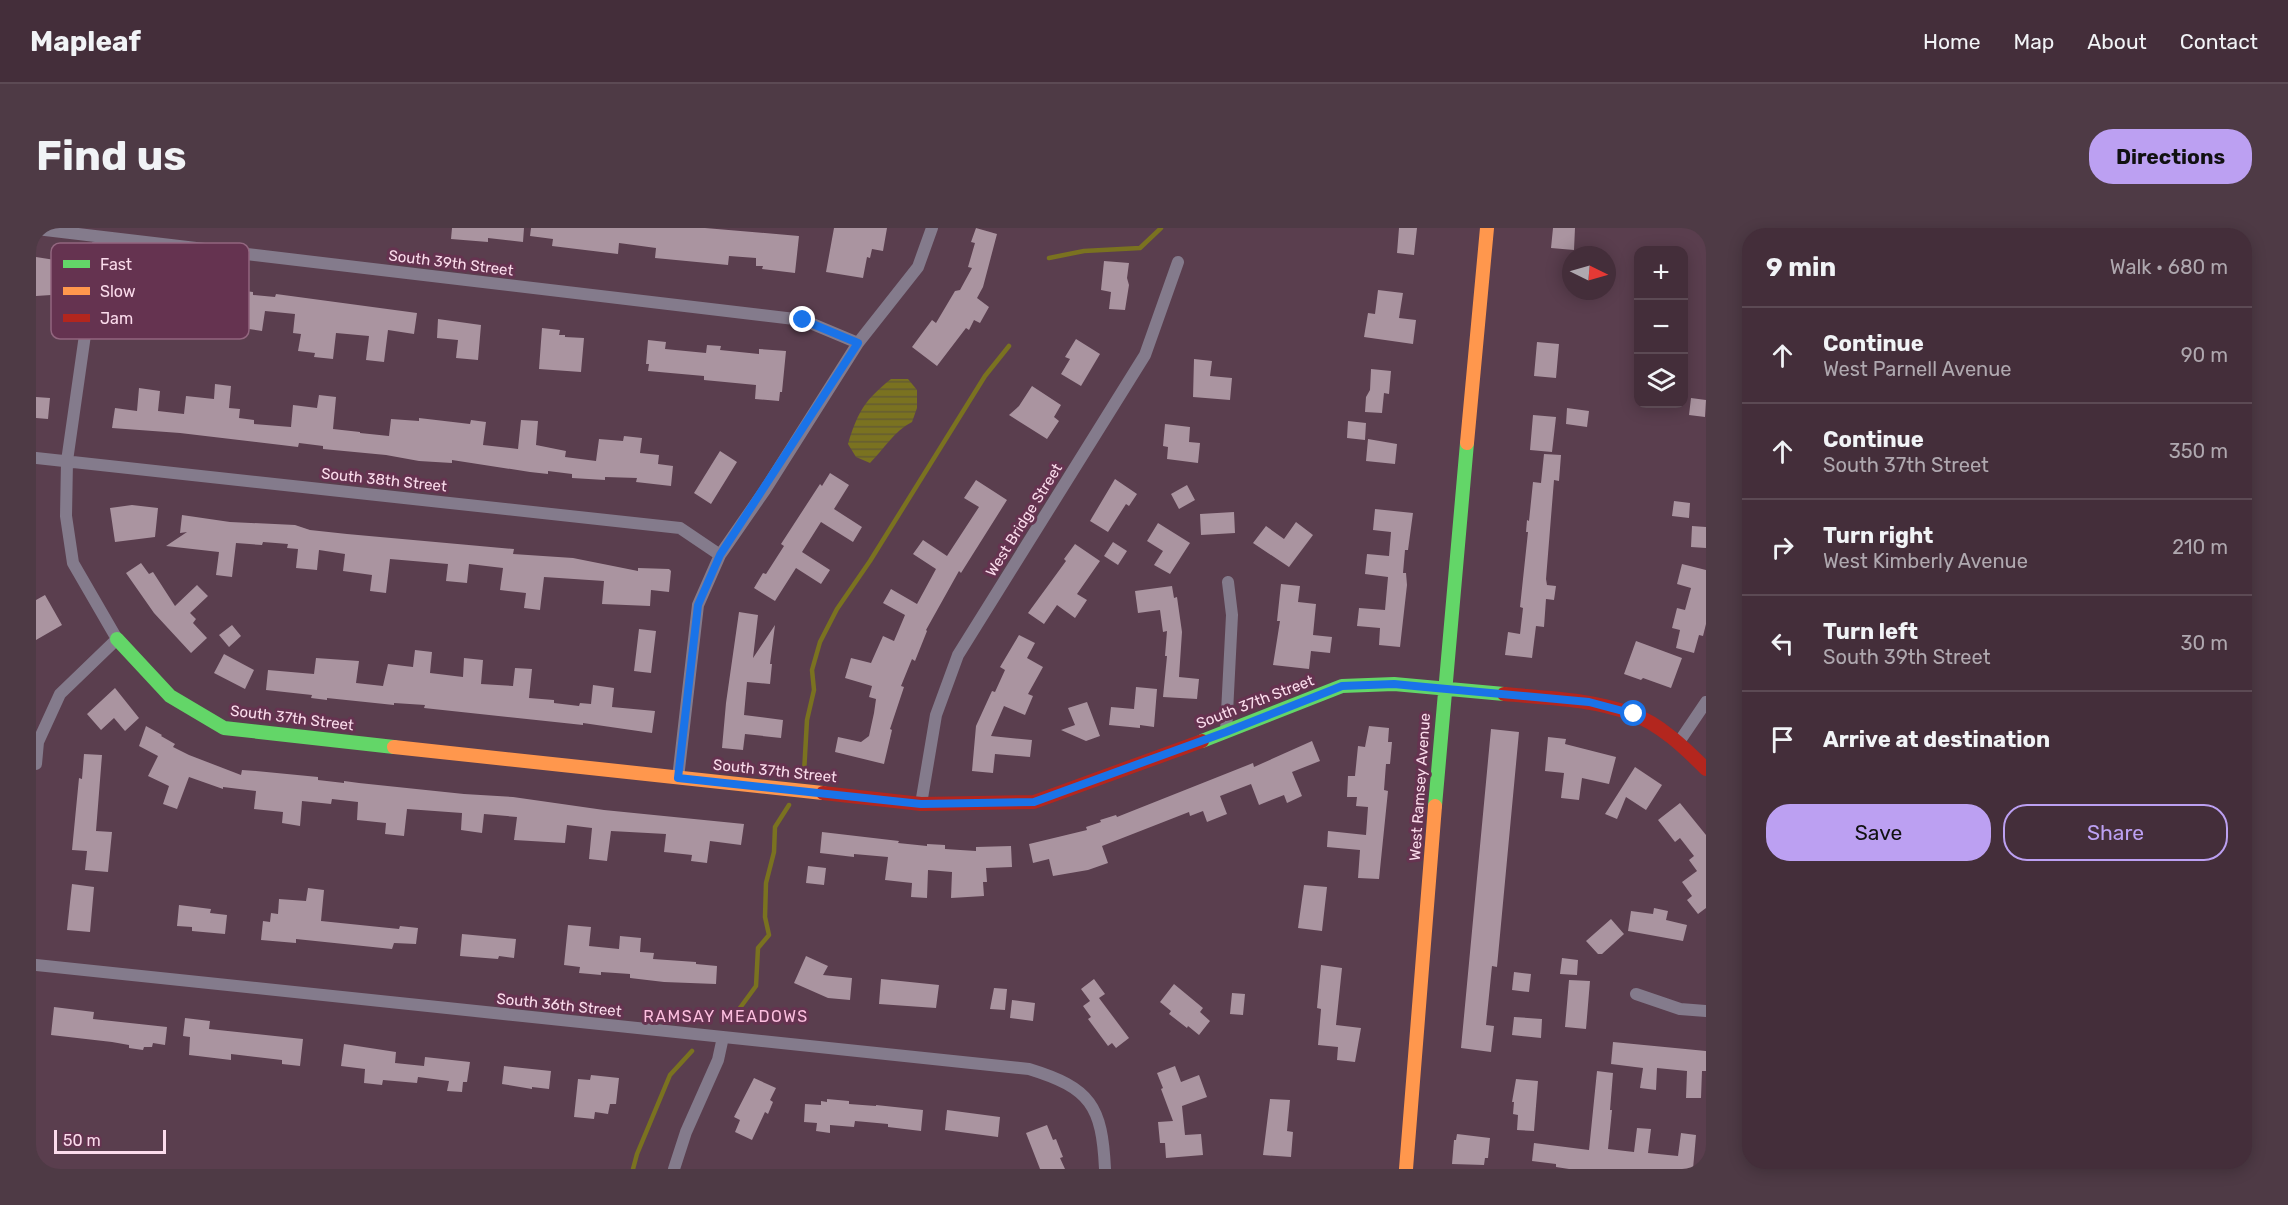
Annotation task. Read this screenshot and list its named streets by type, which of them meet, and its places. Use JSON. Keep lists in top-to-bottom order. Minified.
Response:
{"streets":{"street":["South 39th Street","South 38th Street","West Bridge Street","South 37th Street","West Ramsey Avenue","South 36th Street"]},"crossings":[["West Bridge Street","South 37th Street"],["South 37th Street","West Ramsey Avenue"]],"districts":["RAMSAY MEADOWS"],"legend":["Fast","Slow","Jam"],"scale_bar":"50 m","north":"right","page":{"header":"Mapleaf","nav":["Home","Map","About","Contact"],"buttons":["Directions",["Save","Share"]],"title":"Find us","heading":["9 min","Walk · 680 m"],"map_buttons":["+","−"],"list":[["Continue","West Parnell Avenue","90 m"],["Continue","South 37th Street","350 m"],["Turn right","West Kimberly Avenue","210 m"],["Turn left","South 39th Street","30 m"],"Arrive at destination"],"scale":"50 m"}}
